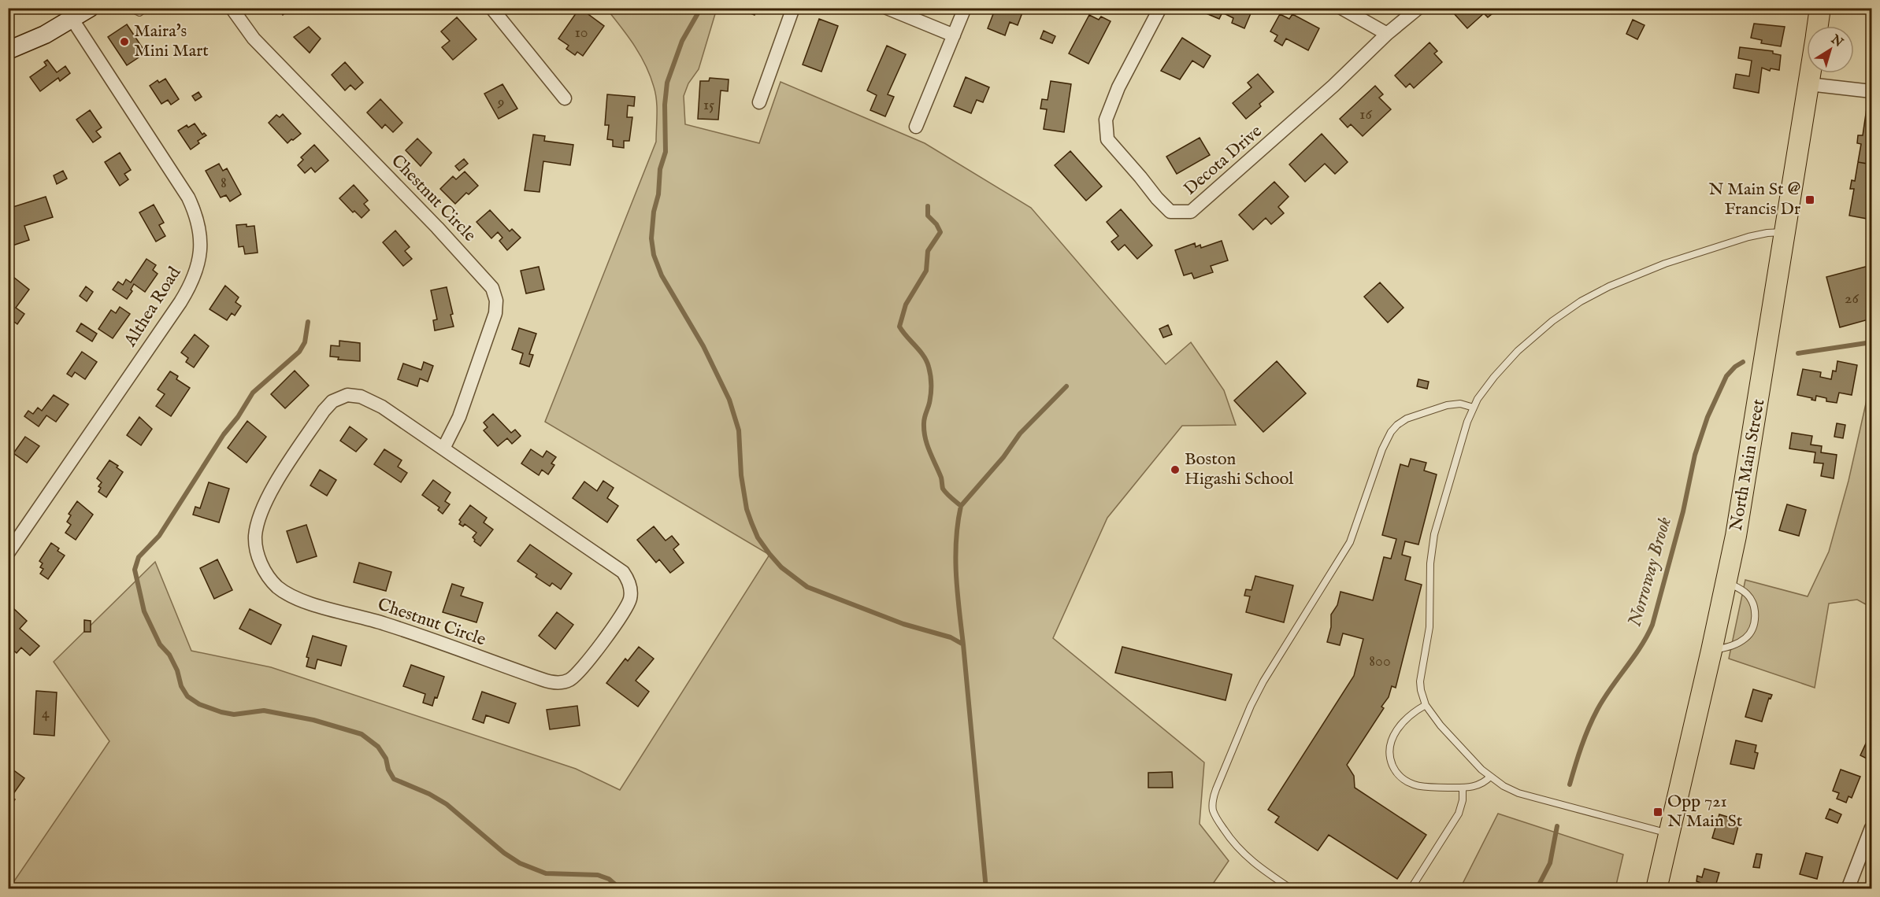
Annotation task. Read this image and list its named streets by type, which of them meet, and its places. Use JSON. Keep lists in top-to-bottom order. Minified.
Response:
{"streets":{"main road":["North Main Street"],"street":["Decota Drive","Chestnut Circle","Althea Road"]},"water":["Norroway Brook"],"places":{"other":["Maira's Mini Mart","Boston Higashi School"],"transit":["N Main St @ Francis Dr","Opp 721 N Main St"]},"house_numbers":["10","9","15","16","8","26","800","4"],"north":"top right"}
